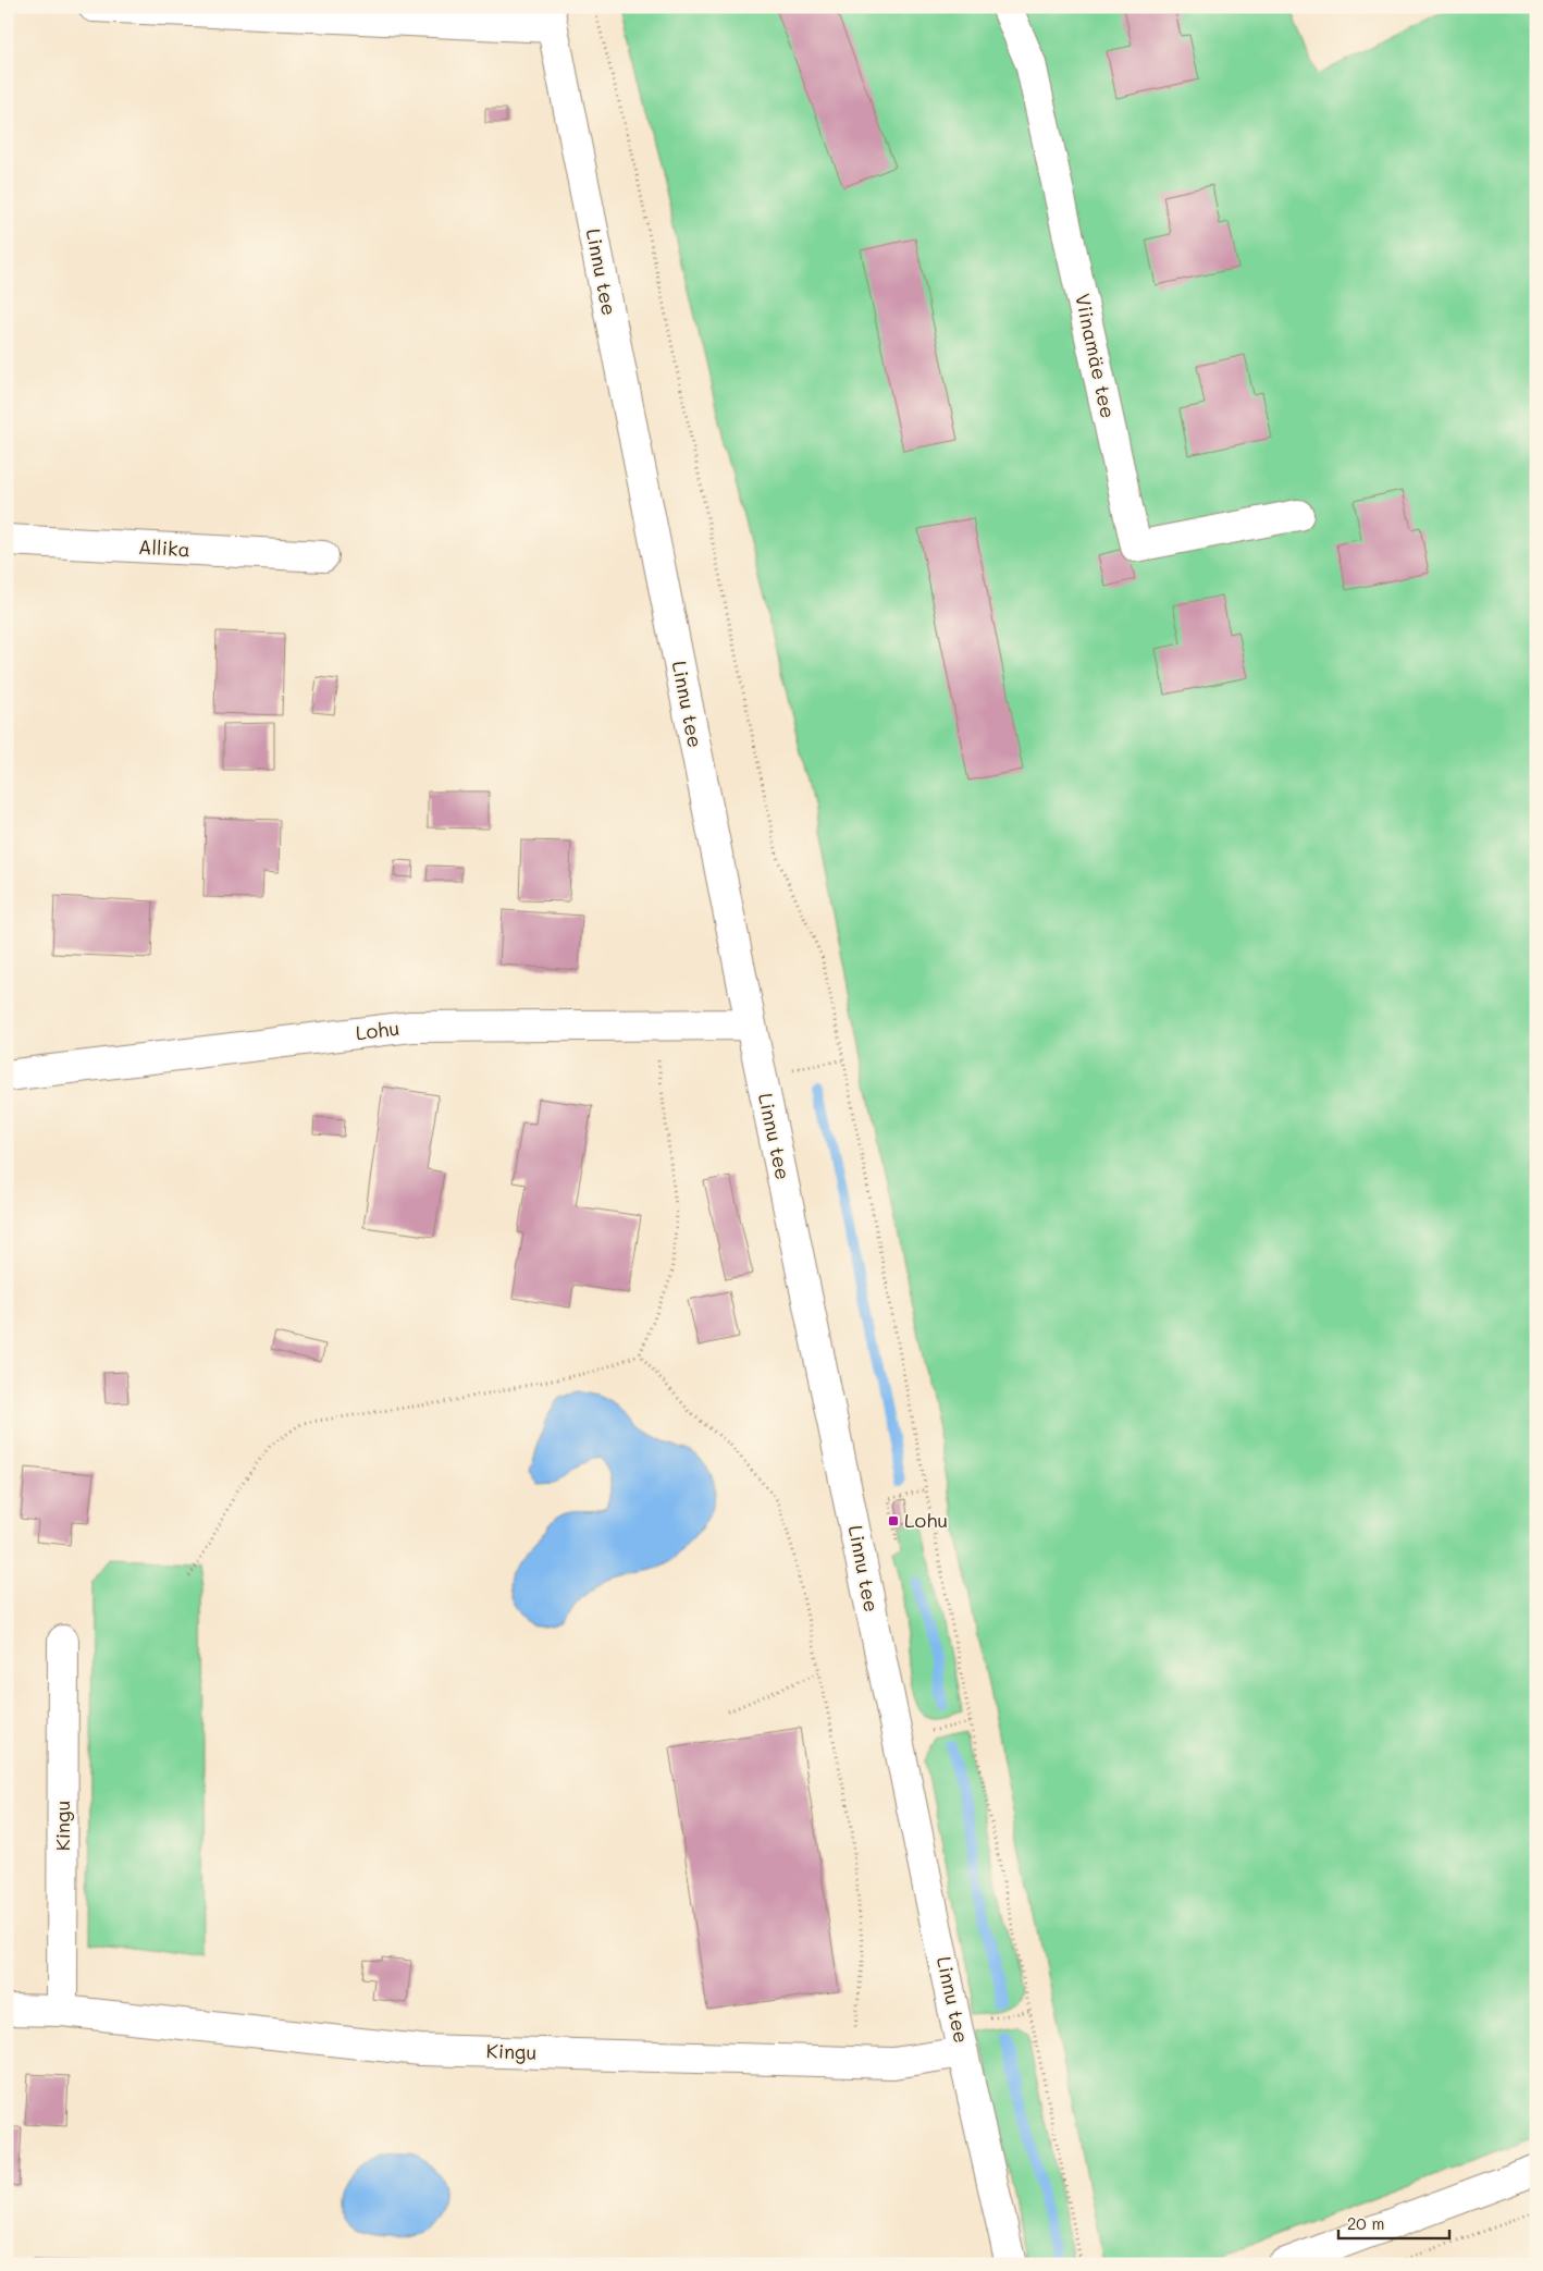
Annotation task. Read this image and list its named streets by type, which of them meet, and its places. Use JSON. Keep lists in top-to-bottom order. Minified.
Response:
{"streets":{"street":["Linnu tee","Viinamäe tee","Allika","Lohu","Kingu"]},"crossings":[["Linnu tee","Lohu"],["Linnu tee","Kingu"]],"places":{"transit":["Lohu"]},"scale_bar":"20 m"}
